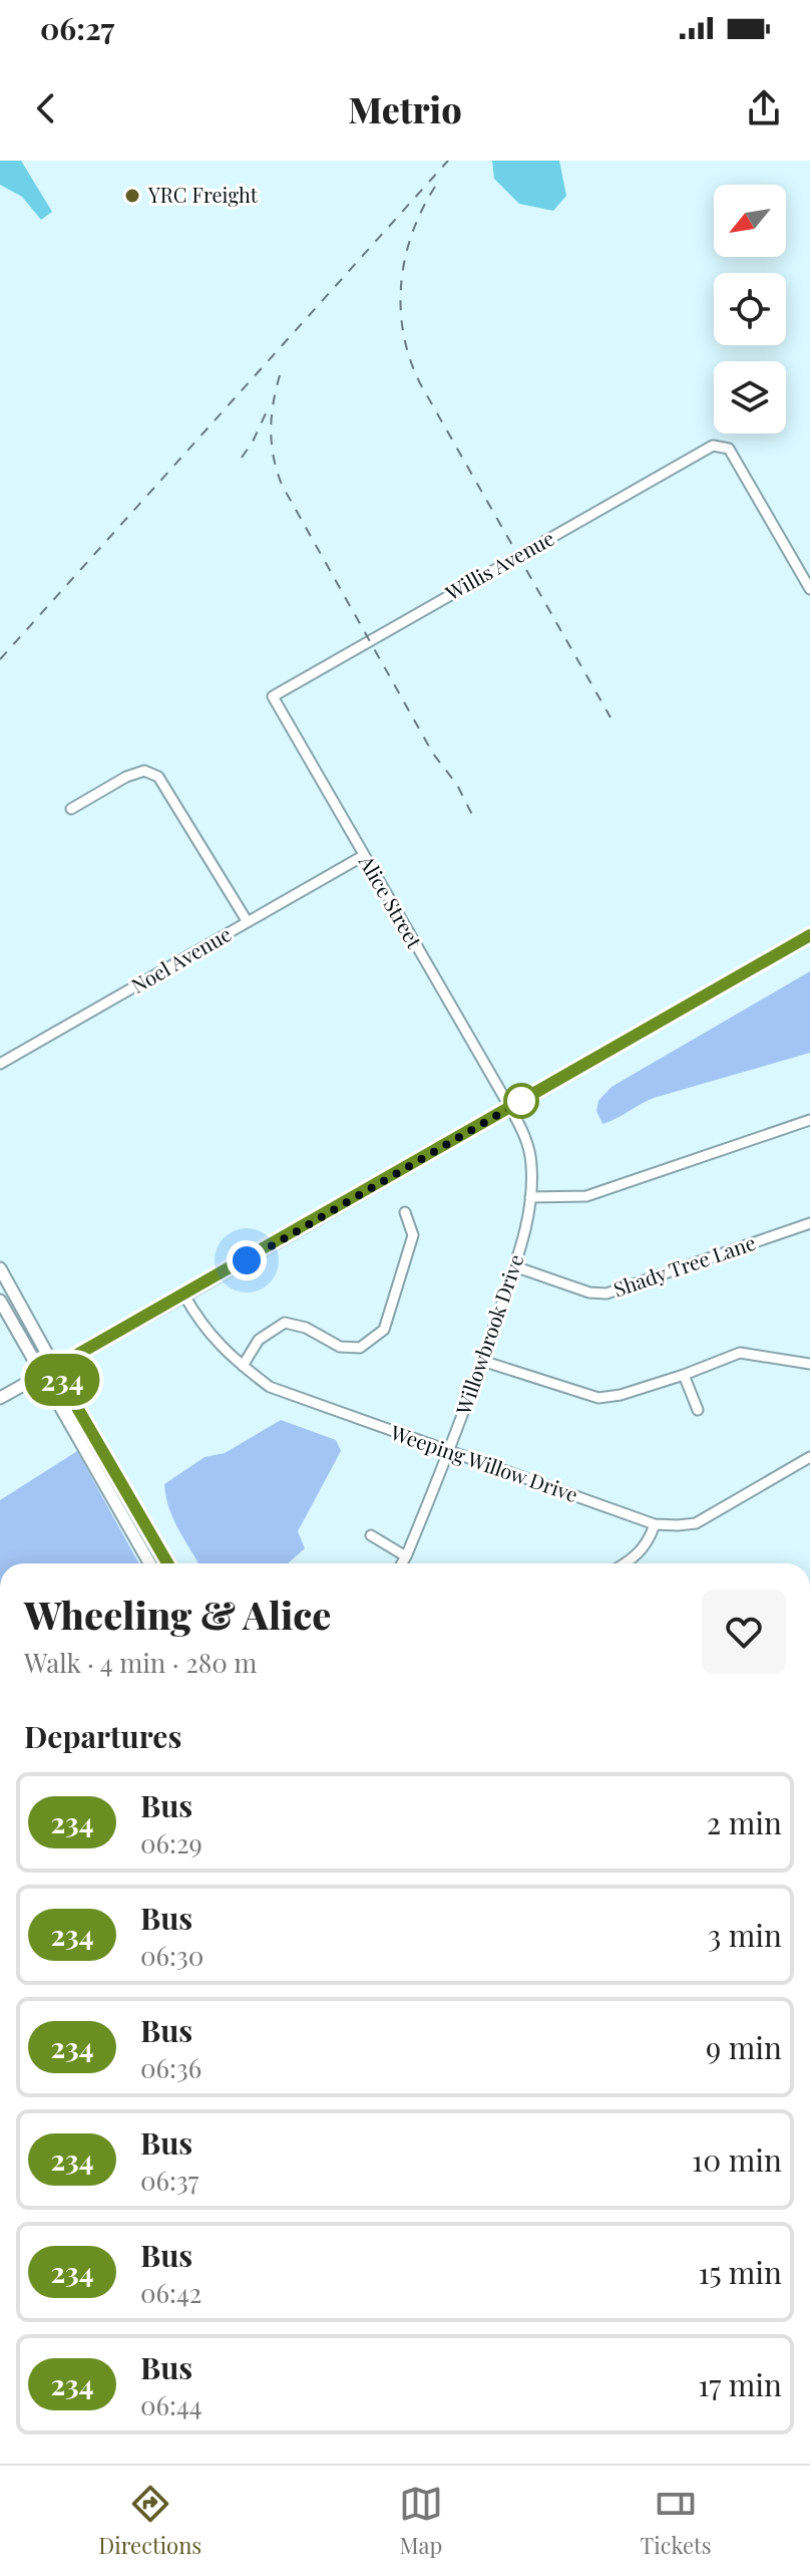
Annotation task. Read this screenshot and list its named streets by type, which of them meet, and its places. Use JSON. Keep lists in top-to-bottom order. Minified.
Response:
{"streets":{"street":["Willis Avenue","Alice Street","Noel Avenue","Shady Tree Lane","Willowbrook Drive","Weeping Willow Drive"]},"crossings":[["Willis Avenue","Alice Street"],["Alice Street","Noel Avenue"],["Alice Street","Willowbrook Drive"],["Shady Tree Lane","Willowbrook Drive"],["Willowbrook Drive","Weeping Willow Drive"]],"places":["YRC Freight"],"lines":["bus line 234"],"north":"bottom left","page":{"status":"06:27","header":"Metrio","on_map":"234","heading":[["Wheeling & Alice","Walk · 4 min · 280 m"],"Departures"],"list":[{"mark":"234","name":"Bus","note":"06:29","value":"2 min"},{"mark":"234","name":"Bus","note":"06:30","value":"3 min"},{"mark":"234","name":"Bus","note":"06:36","value":"9 min"},{"mark":"234","name":"Bus","note":"06:37","value":"10 min"},{"mark":"234","name":"Bus","note":"06:42","value":"15 min"},{"mark":"234","name":"Bus","note":"06:44","value":"17 min"}],"tabs":["Directions","Map","Tickets"]}}
